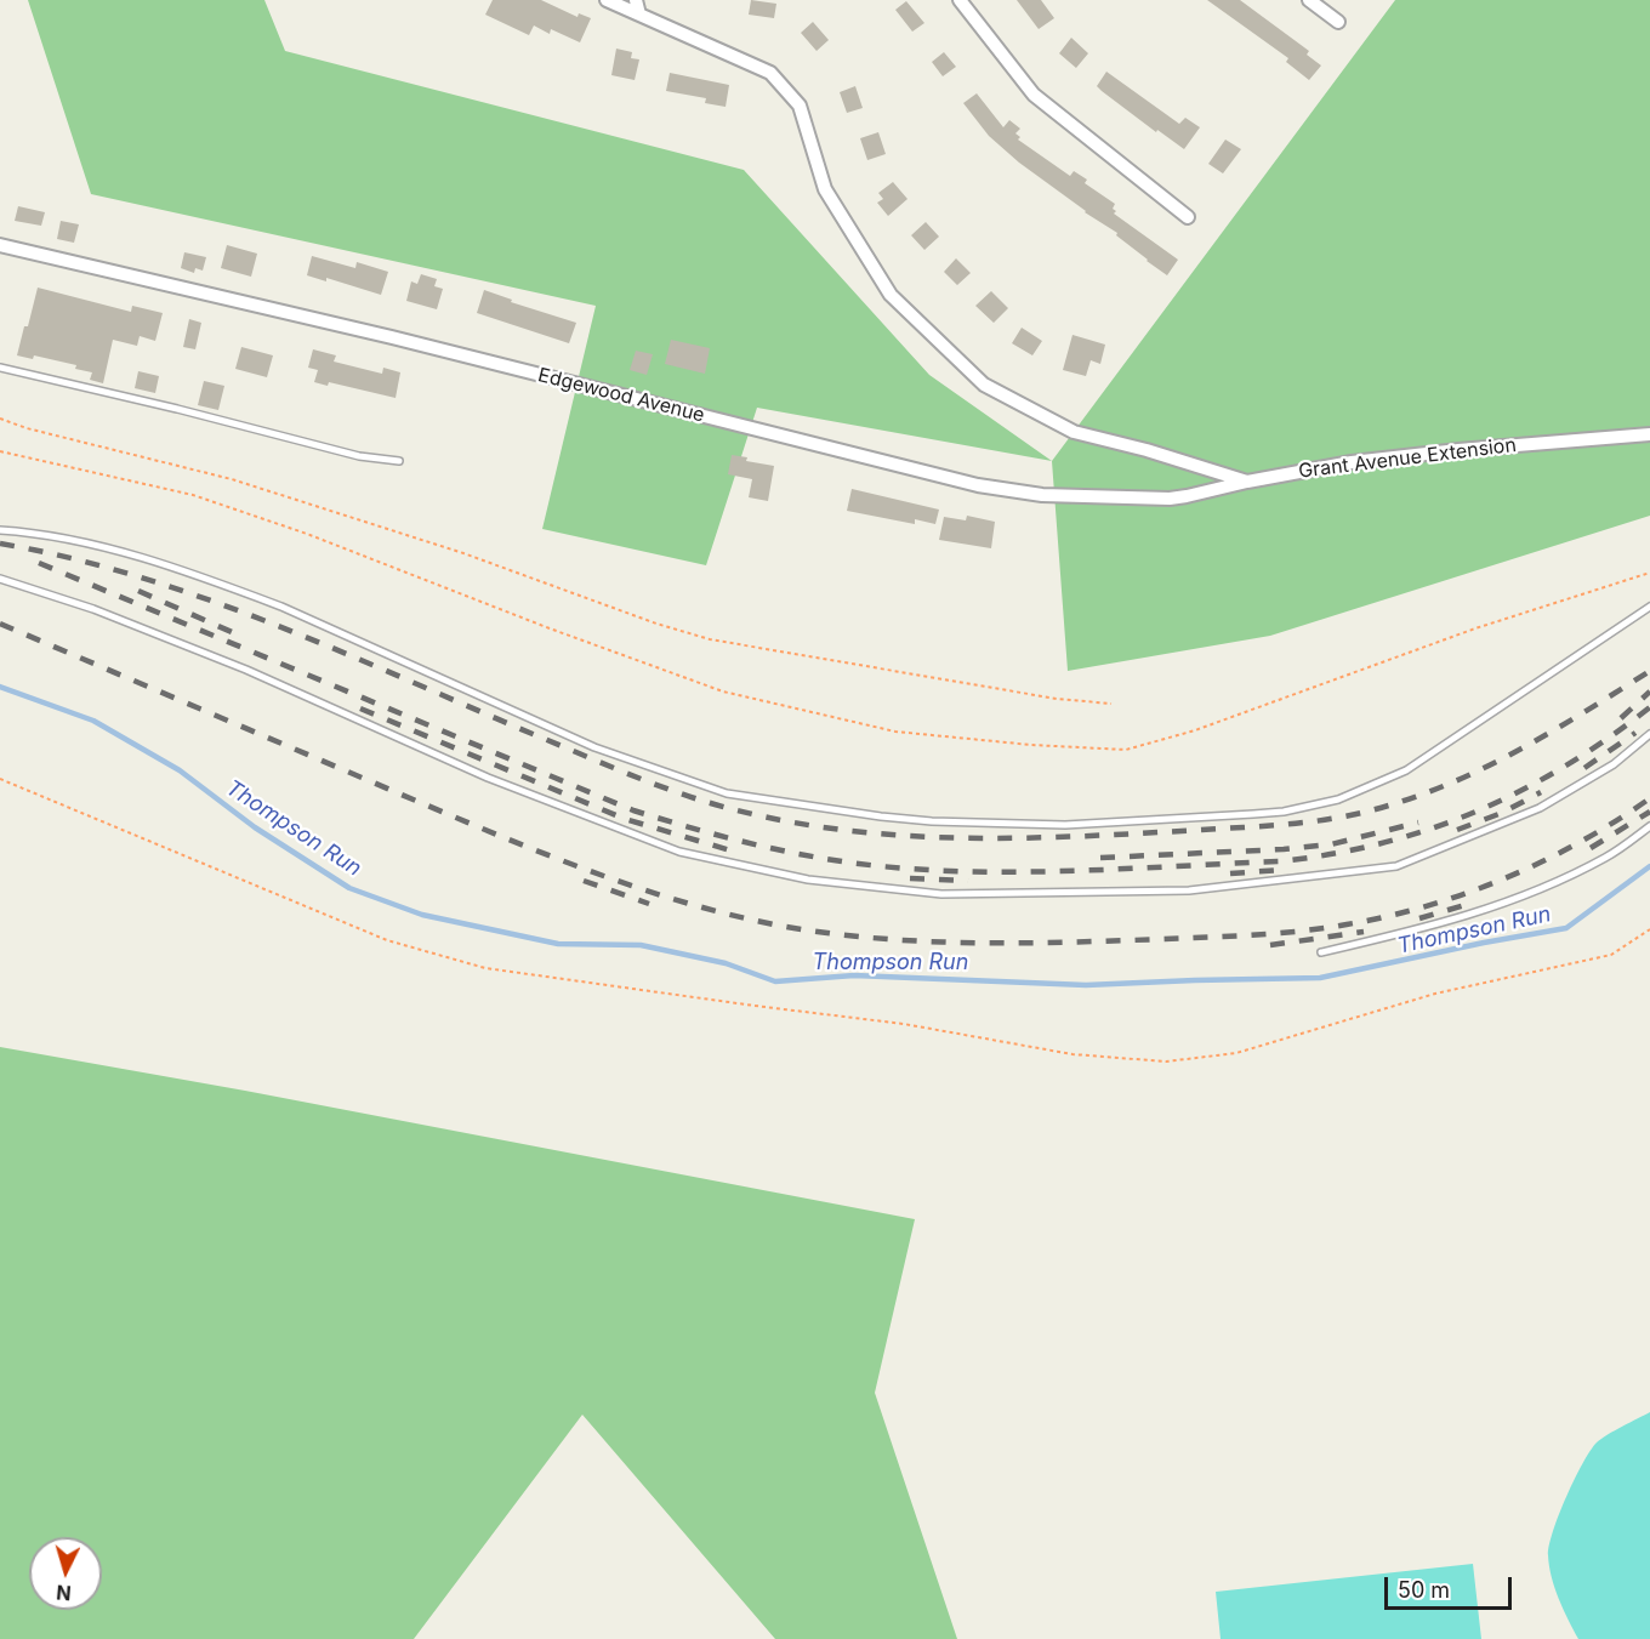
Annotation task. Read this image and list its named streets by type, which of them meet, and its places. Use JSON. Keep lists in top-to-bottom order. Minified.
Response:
{"streets":{"street":["Edgewood Avenue","Grant Avenue Extension"]},"crossings":[["Edgewood Avenue","Grant Avenue Extension"]],"water":["Thompson Run"],"scale_bar":"50 m","north":"bottom"}
